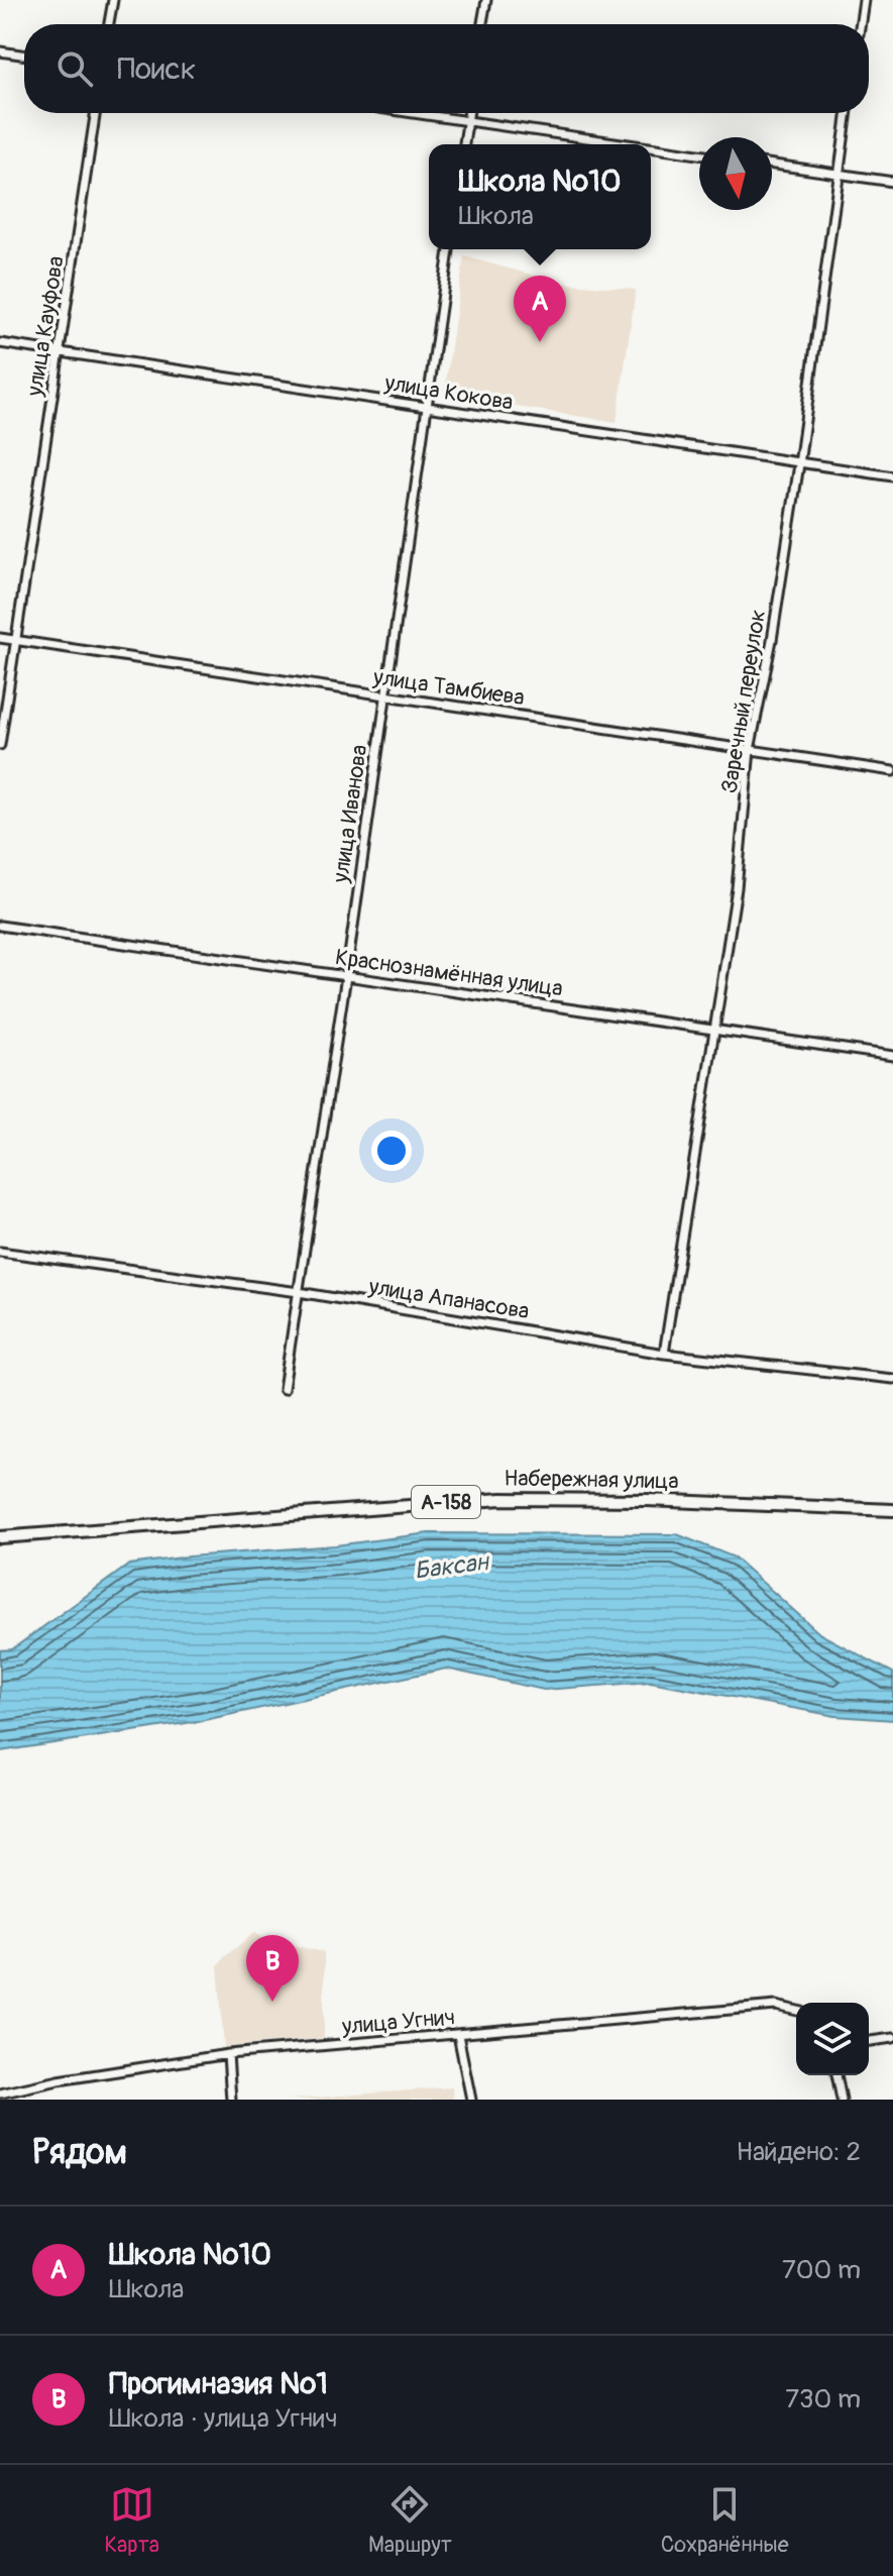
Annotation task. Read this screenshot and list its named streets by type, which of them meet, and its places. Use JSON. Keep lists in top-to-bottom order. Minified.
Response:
{"streets":{"main road":["Набережная улица","А-158"],"street":["улица Кауфова","улица Кокова","улица Тамбиева","Заречный переулок","улица Иванова","Краснознамённая улица","улица Апанасова","улица Угнич"]},"crossings":[["улица Кауфова","улица Кокова"],["улица Кауфова","улица Тамбиева"],["улица Кокова","Заречный переулок"],["улица Кокова","улица Иванова"],["улица Тамбиева","Заречный переулок"],["улица Тамбиева","улица Иванова"],["Заречный переулок","Краснознамённая улица"],["Заречный переулок","улица Апанасова"],["улица Иванова","Краснознамённая улица"],["улица Иванова","улица Апанасова"]],"water":["Баксан"],"north":"bottom","page":{"search":"Поиск","popup":["Школа №10","Школа"],"pins":["A","B"],"heading":["Рядом","Найдено: 2"],"list":[{"mark":"A","name":"Школа №10","note":"Школа","value":"700 m"},{"mark":"B","name":"Прогимназия №1","note":"Школа · улица Угнич","value":"730 m"}],"nav":["Карта","Маршрут","Сохранённые"]}}
